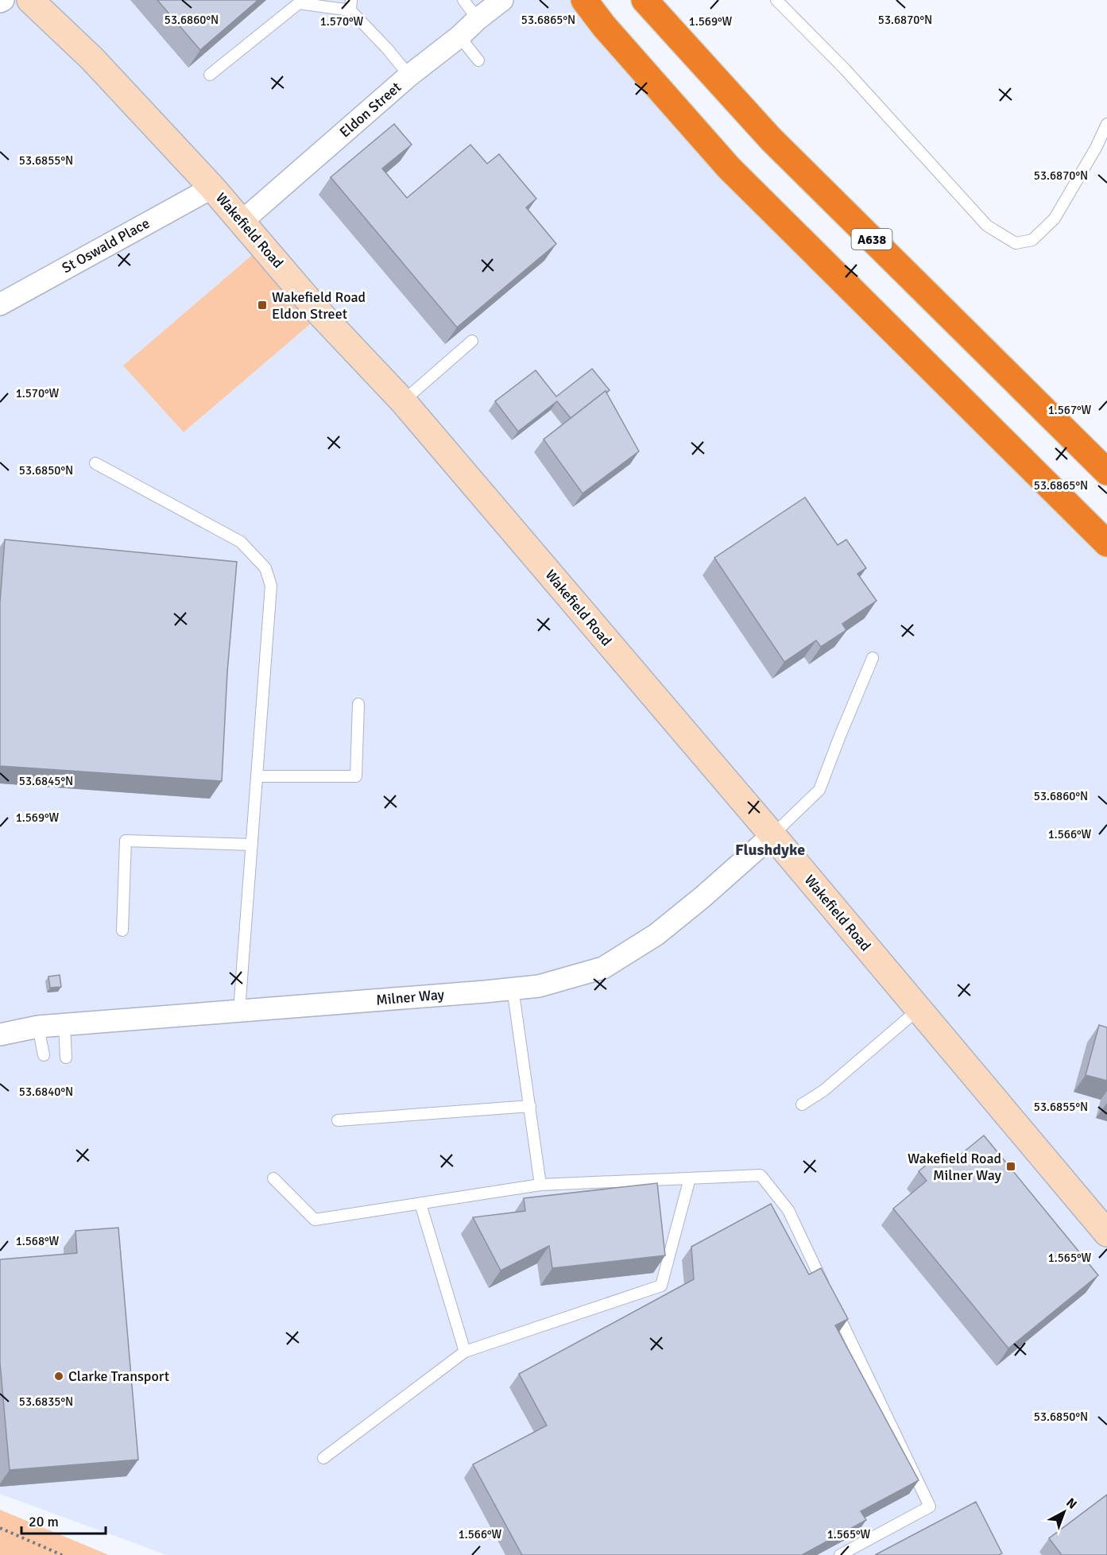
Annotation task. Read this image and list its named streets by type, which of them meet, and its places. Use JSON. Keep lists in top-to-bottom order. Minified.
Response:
{"streets":{"highway":["A638"],"main road":["Wakefield Road"],"street":["Eldon Street","St Oswald Place","Milner Way"]},"crossings":[["Eldon Street","Wakefield Road"],["Wakefield Road","St Oswald Place"],["Wakefield Road","Milner Way"]],"districts":["Flushdyke"],"places":{"transit":["Wakefield Road Eldon Street","Wakefield Road Milner Way"],"other":["Clarke Transport"]},"scale_bar":"20 m","north":"top right","coordinates":["53.6860°N","53.6865°N","53.6870°N","1.570°W","1.569°W","53.6855°N","1.567°W","53.6850°N","53.6845°N","1.566°W","53.6840°N","1.568°W","1.565°W","53.6835°N"]}
